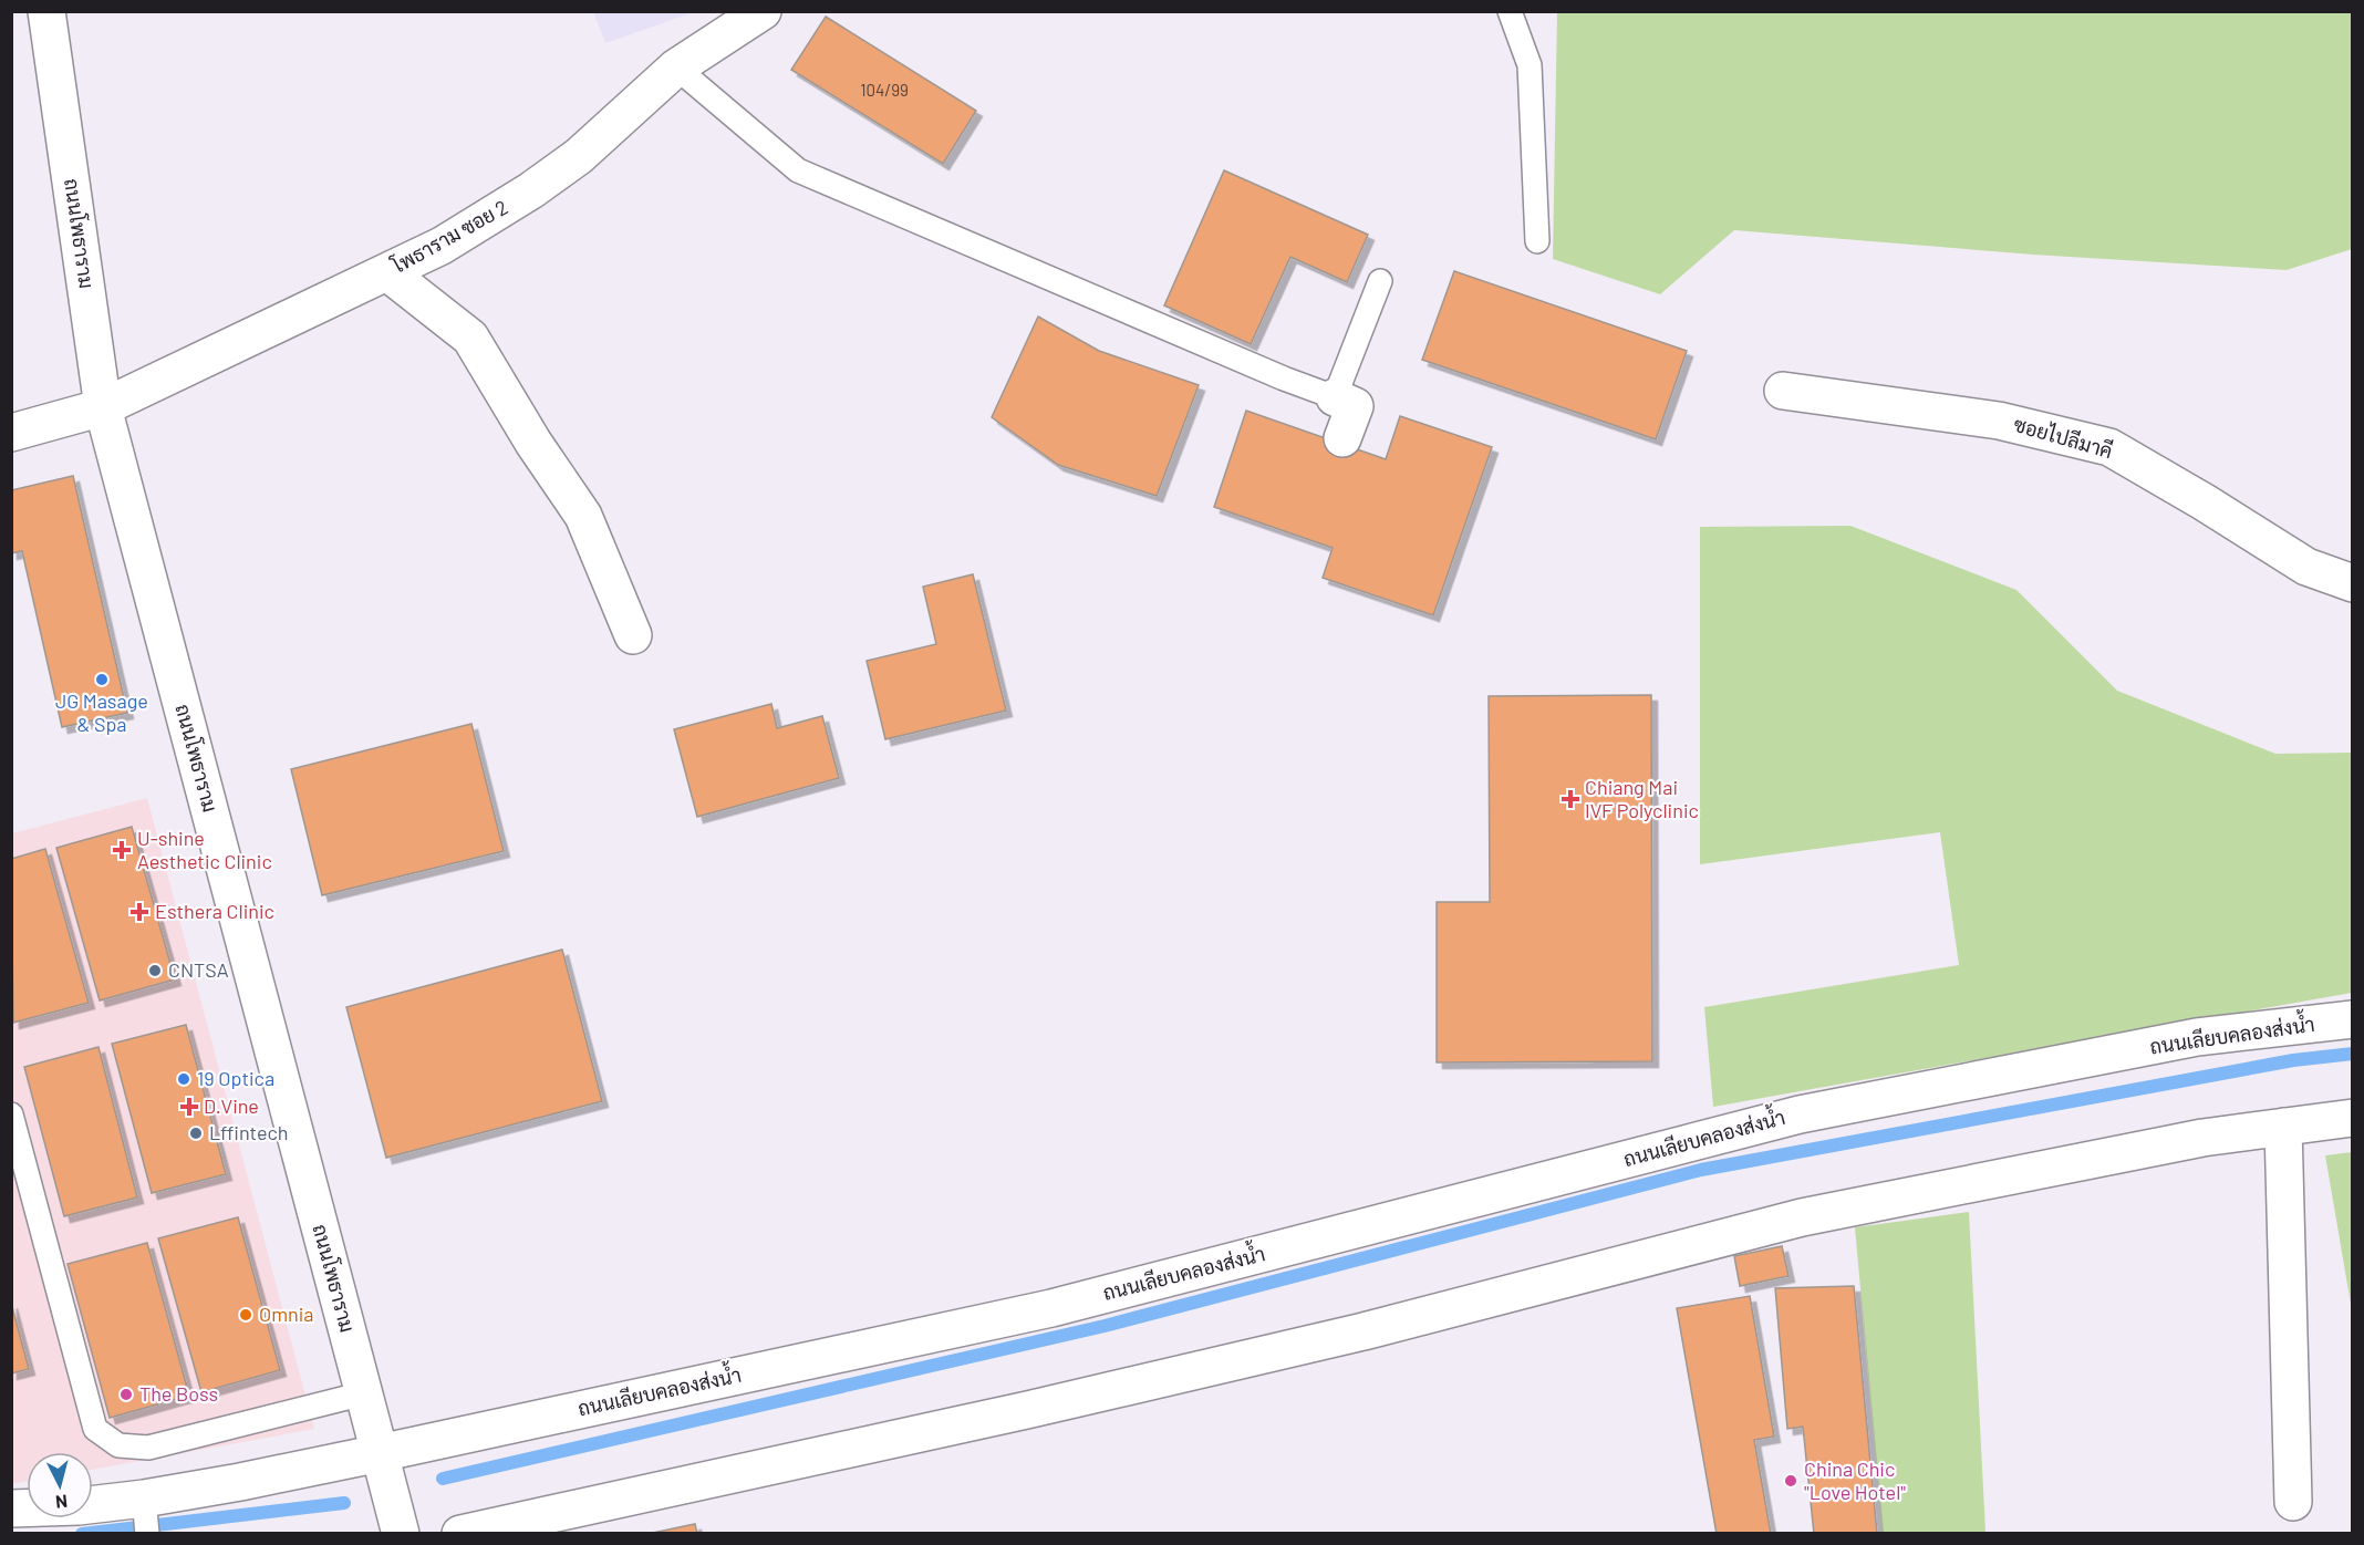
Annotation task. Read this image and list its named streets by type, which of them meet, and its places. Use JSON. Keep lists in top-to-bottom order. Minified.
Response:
{"streets":{"street":["ถนนโพธาราม","โพธาราม ซอย 2","ซอยไปลีมาคี","ถนนเลียบคลองส่งน้ำ"]},"crossings":[["ถนนโพธาราม","โพธาราม ซอย 2"],["ถนนโพธาราม","ถนนเลียบคลองส่งน้ำ"]],"places":{"other":["JG Masage & Spa","CNTSA","19 Optica","Lffintech","Omnia","The Boss","China Chic \"Love Hotel\""],"health":["Chiang Mai IVF Polyclinic","U-shine Aesthetic Clinic","Esthera Clinic","D.Vine"]},"house_numbers":["104/99"],"north":"bottom"}
